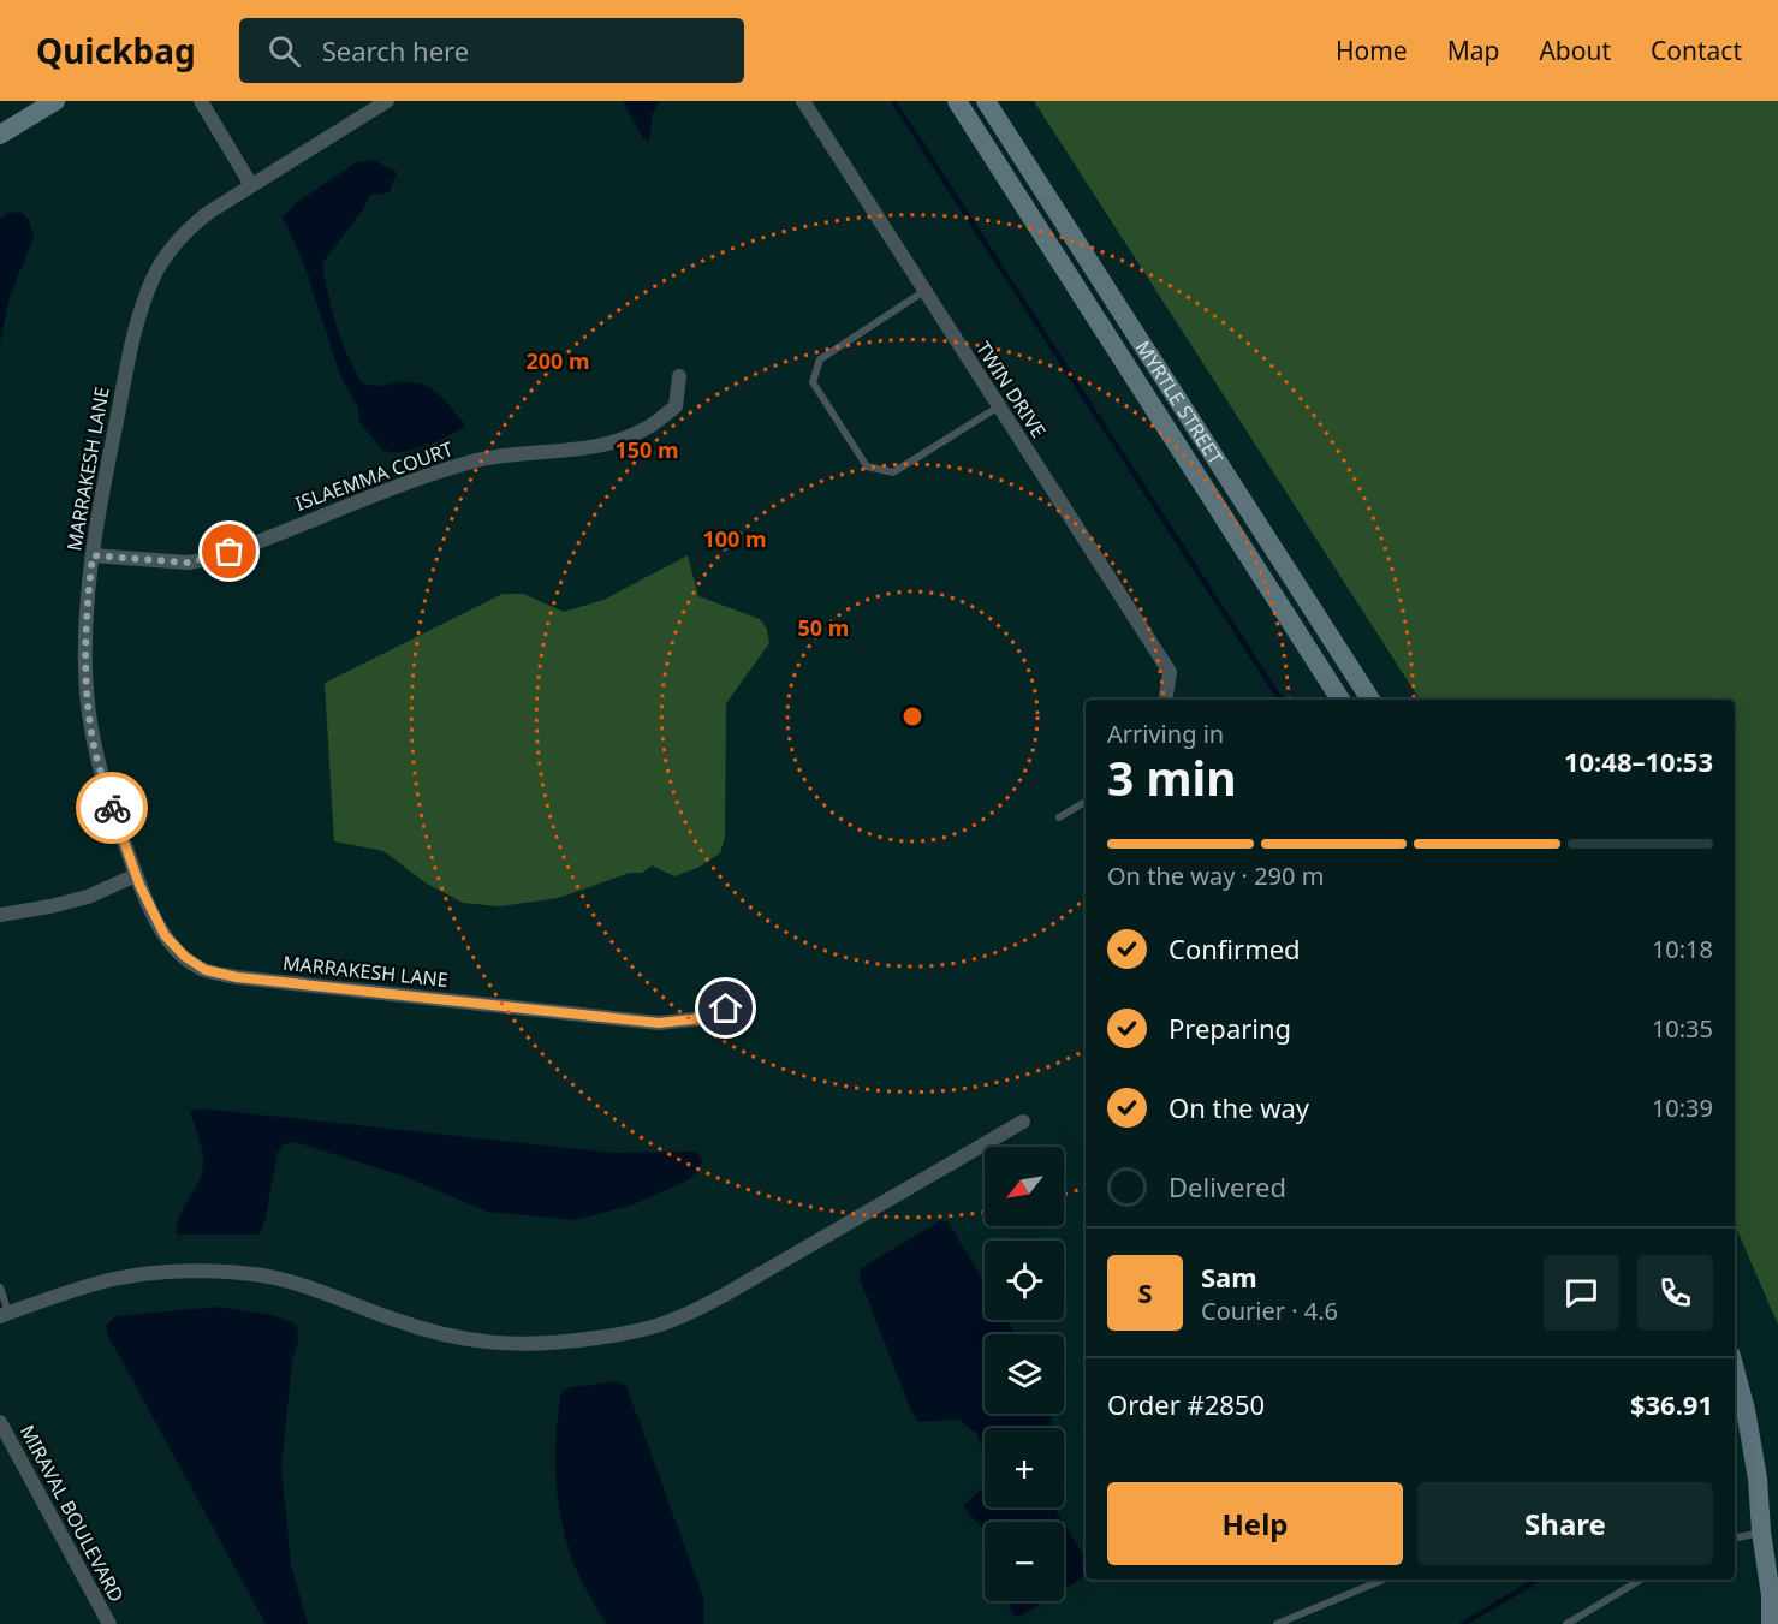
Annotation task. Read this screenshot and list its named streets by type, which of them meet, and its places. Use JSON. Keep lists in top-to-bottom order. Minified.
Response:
{"streets":{"street":["TWIN DRIVE","MYRTLE STREET","MARRAKESH LANE","ISLAEMMA COURT","MIRAVAL BOULEVARD"]},"crossings":[["MARRAKESH LANE","ISLAEMMA COURT"]],"north":"bottom left","page":{"header":"Quickbag","search":"Search here","nav":["Home","Map","About","Contact"],"heading":["3 min","Arriving in","10:48–10:53"],"panel":["Sam","Courier · 4.6","Order #2850","$36.91"],"bar":"On the way · 290 m","list":[["Confirmed","10:18"],["Preparing","10:35"],["On the way","10:39"],"Delivered"],"map_buttons":["+","−"],"round":"S","buttons":["Help","Share"]},"rings":["200 m","150 m","100 m","50 m"]}
